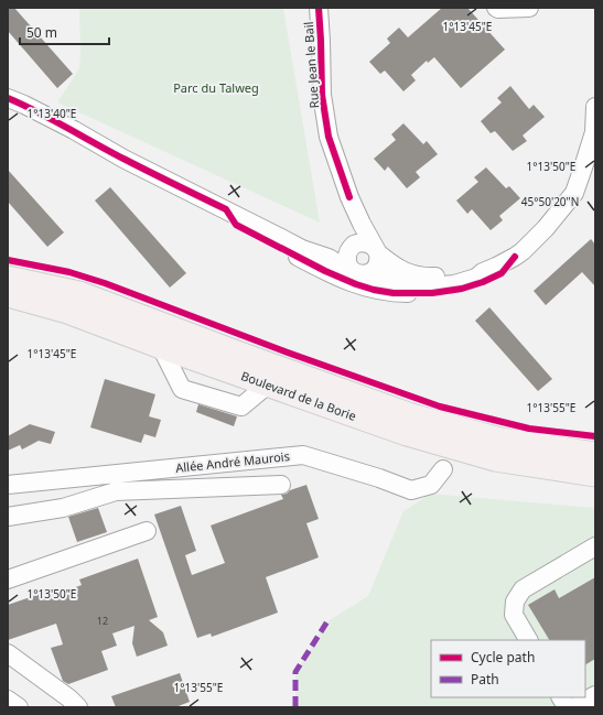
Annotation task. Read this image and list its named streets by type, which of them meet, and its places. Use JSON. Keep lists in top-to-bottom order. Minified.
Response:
{"streets":{"main road":["Boulevard de la Borie"],"street":["Rue Jean le Bail","Allée André Maurois"]},"parks":["Parc du Talweg"],"house_numbers":["12"],"legend":["Cycle path","Path"],"scale_bar":"50 m","coordinates":["1°13'45\"E","1°13'40\"E","1°13'50\"E","45°50'20\"N","1°13'55\"E"]}
